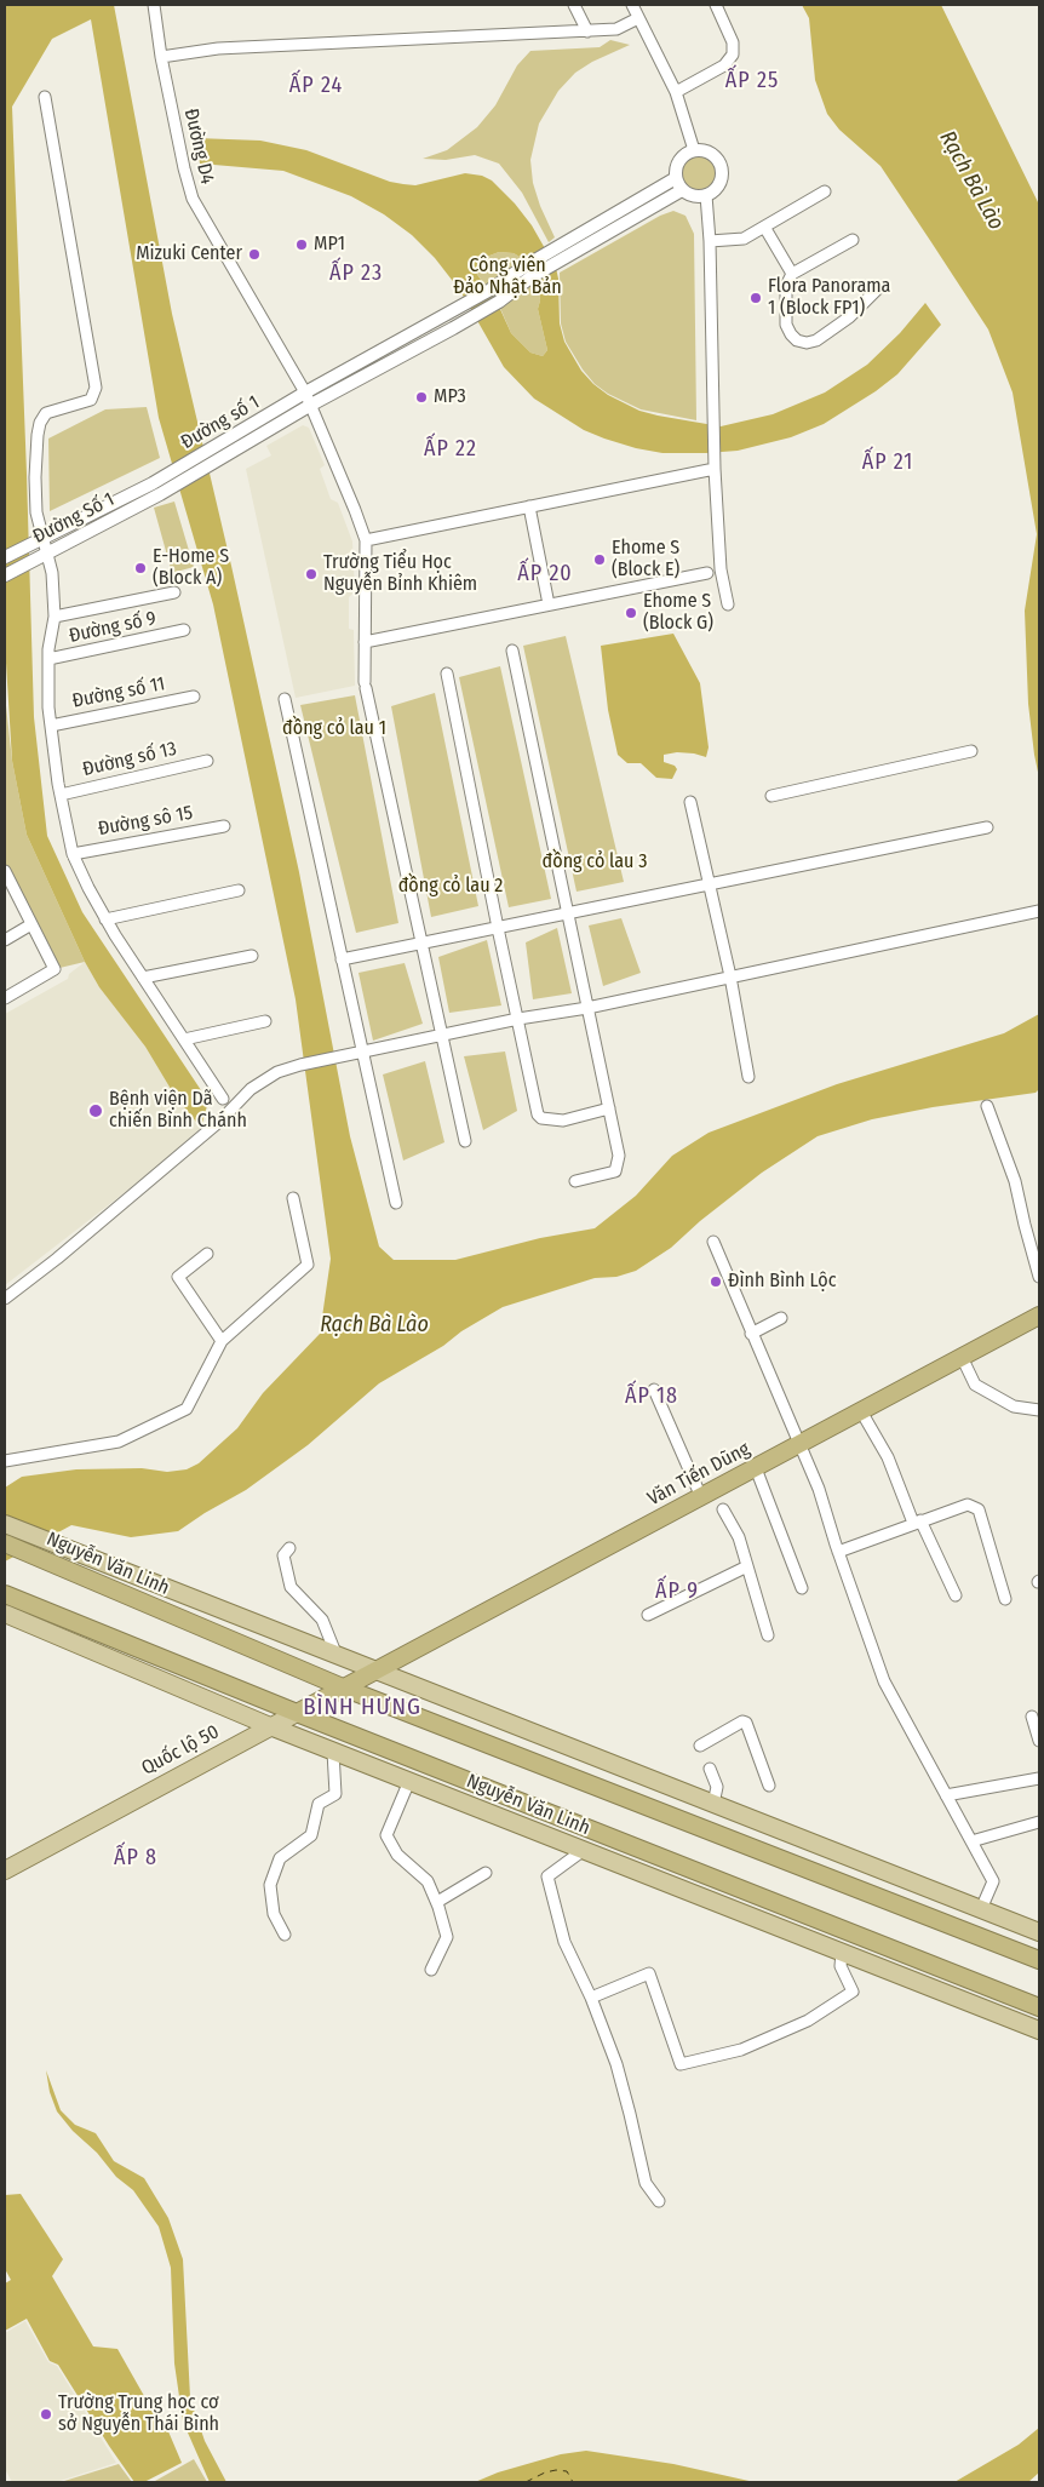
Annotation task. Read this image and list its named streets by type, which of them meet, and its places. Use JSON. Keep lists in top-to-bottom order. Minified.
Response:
{"streets":{"highway":["Văn Tiến Dũng","Nguyễn Văn Linh","Quốc lộ 50"],"street":["Đường D4","Đường số 1","Đường Số 1","Đường số 9","Đường số 11","Đường số 13","Đường sô 15"]},"crossings":[["Đường D4","Đường số 1"],["Đường số 1","Đường Số 1"],["Văn Tiến Dũng","Nguyễn Văn Linh"],["Văn Tiến Dũng","Quốc lộ 50"],["Nguyễn Văn Linh","Quốc lộ 50"]],"districts":["ẤP 25","ẤP 24","ẤP 23","ẤP 22","ẤP 21","ẤP 20","ẤP 18","ẤP 9","BÌNH HƯNG","ẤP 8"],"water":["Rạch Bà Lào"],"parks":["Công viên Đảo Nhật Bản","đồng cỏ lau 1","đồng cỏ lau 3","đồng cỏ lau 2"],"places":["MP1","Mizuki Center","Flora Panorama 1 (Block FP1)","MP3","Ehome S (Block E)","E-Home S (Block A)","Trường Tiểu Học Nguyễn Bỉnh Khiêm","Ehome S (Block G)","Bệnh viện Dã chiến Bình Chánh","Đình Bình Lộc","Trường Trung học cơ sở Nguyễn Thái Bình"]}
